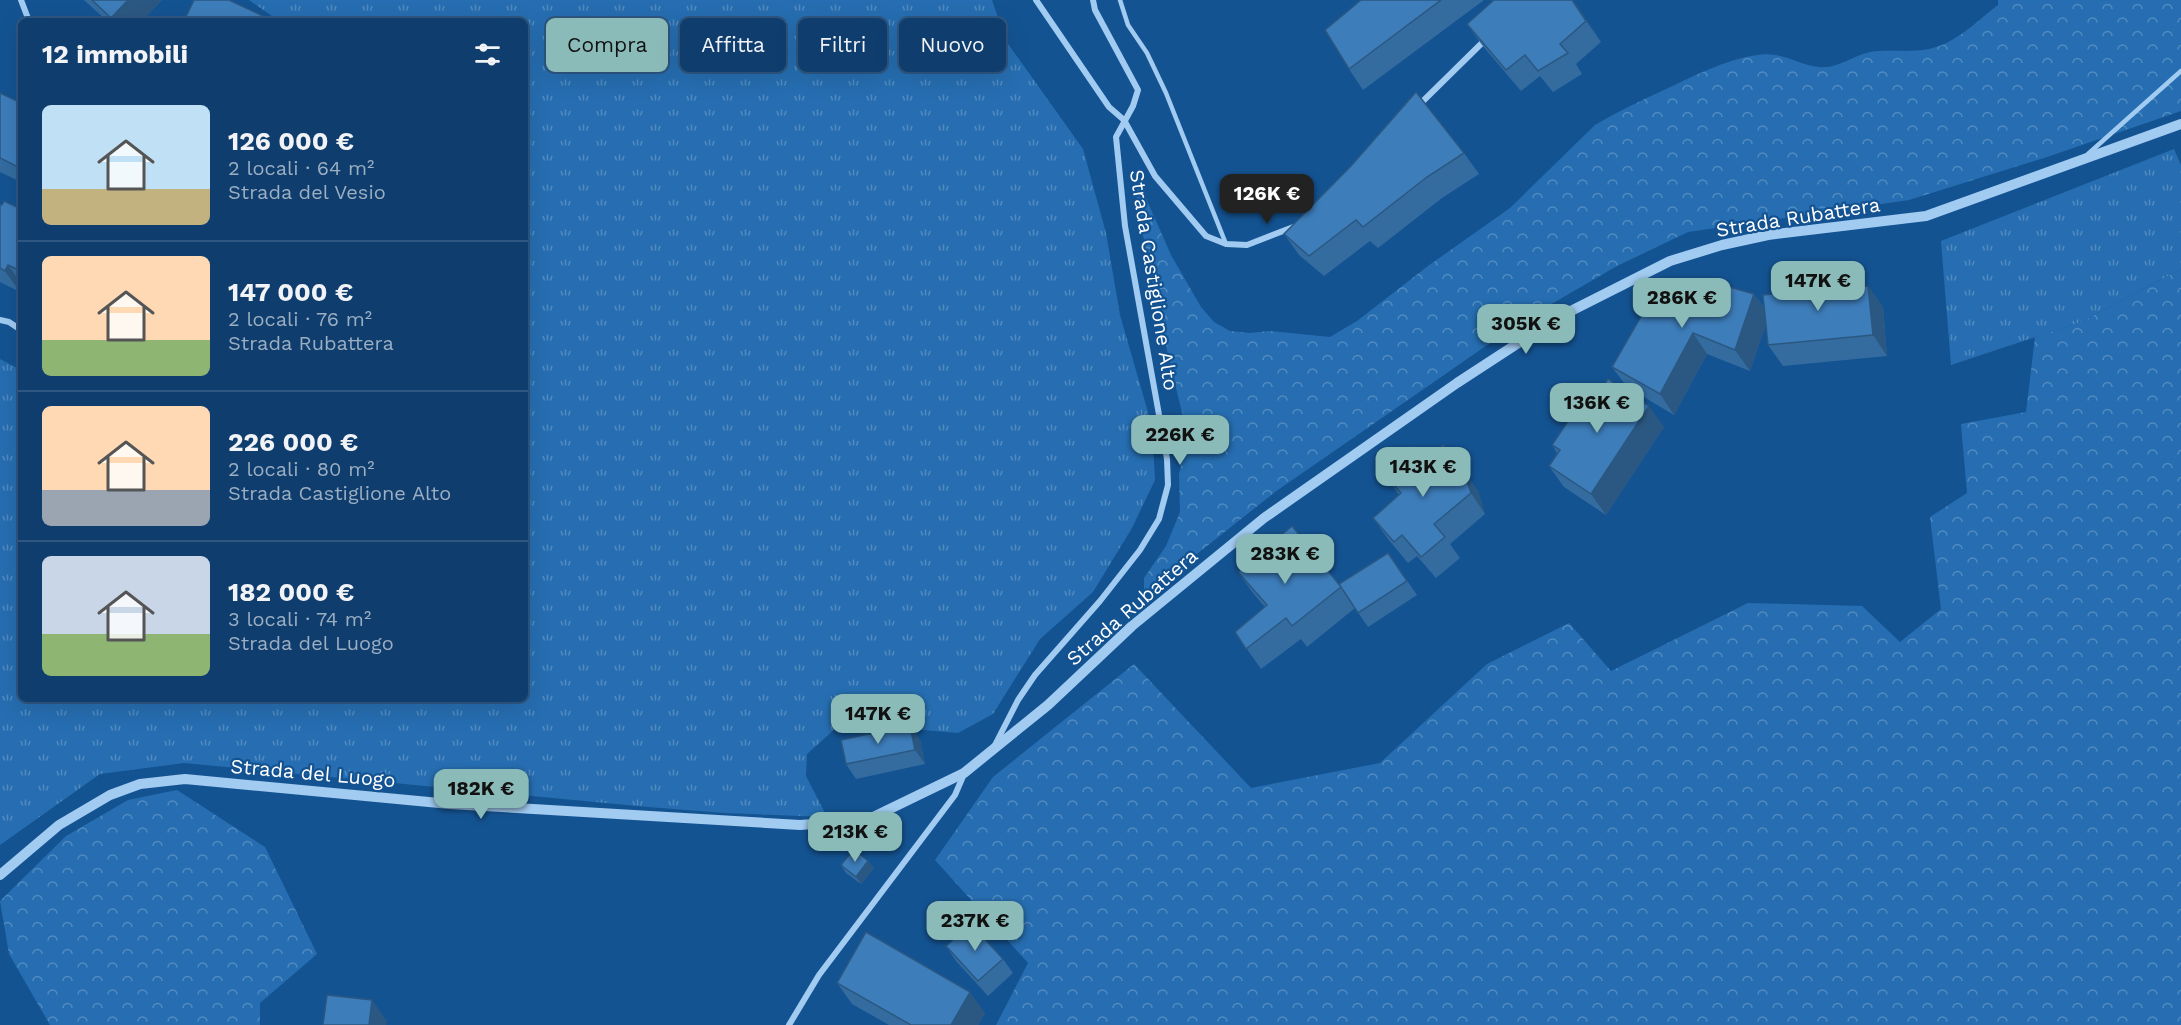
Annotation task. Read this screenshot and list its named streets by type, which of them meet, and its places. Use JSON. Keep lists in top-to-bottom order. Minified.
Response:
{"streets":{"street":["Strada Rubattera","Strada Castiglione Alto","Strada del Luogo"]},"crossings":[["Strada Rubattera","Strada Castiglione Alto"],["Strada Rubattera","Strada del Luogo"]],"page":{"chip":["Compra","Affitta","Filtri","Nuovo"],"heading":"12 immobili","list":[{"name":"126 000 €","note":"2 locali · 64 m² · Strada del Vesio"},{"name":"147 000 €","note":"2 locali · 76 m² · Strada Rubattera"},{"name":"226 000 €","note":"2 locali · 80 m² · Strada Castiglione Alto"},{"name":"182 000 €","note":"3 locali · 74 m² · Strada del Luogo"}],"price":["126K €","147K €","286K €","305K €","136K €","226K €","143K €","283K €","147K €","182K €","213K €","237K €"]}}
